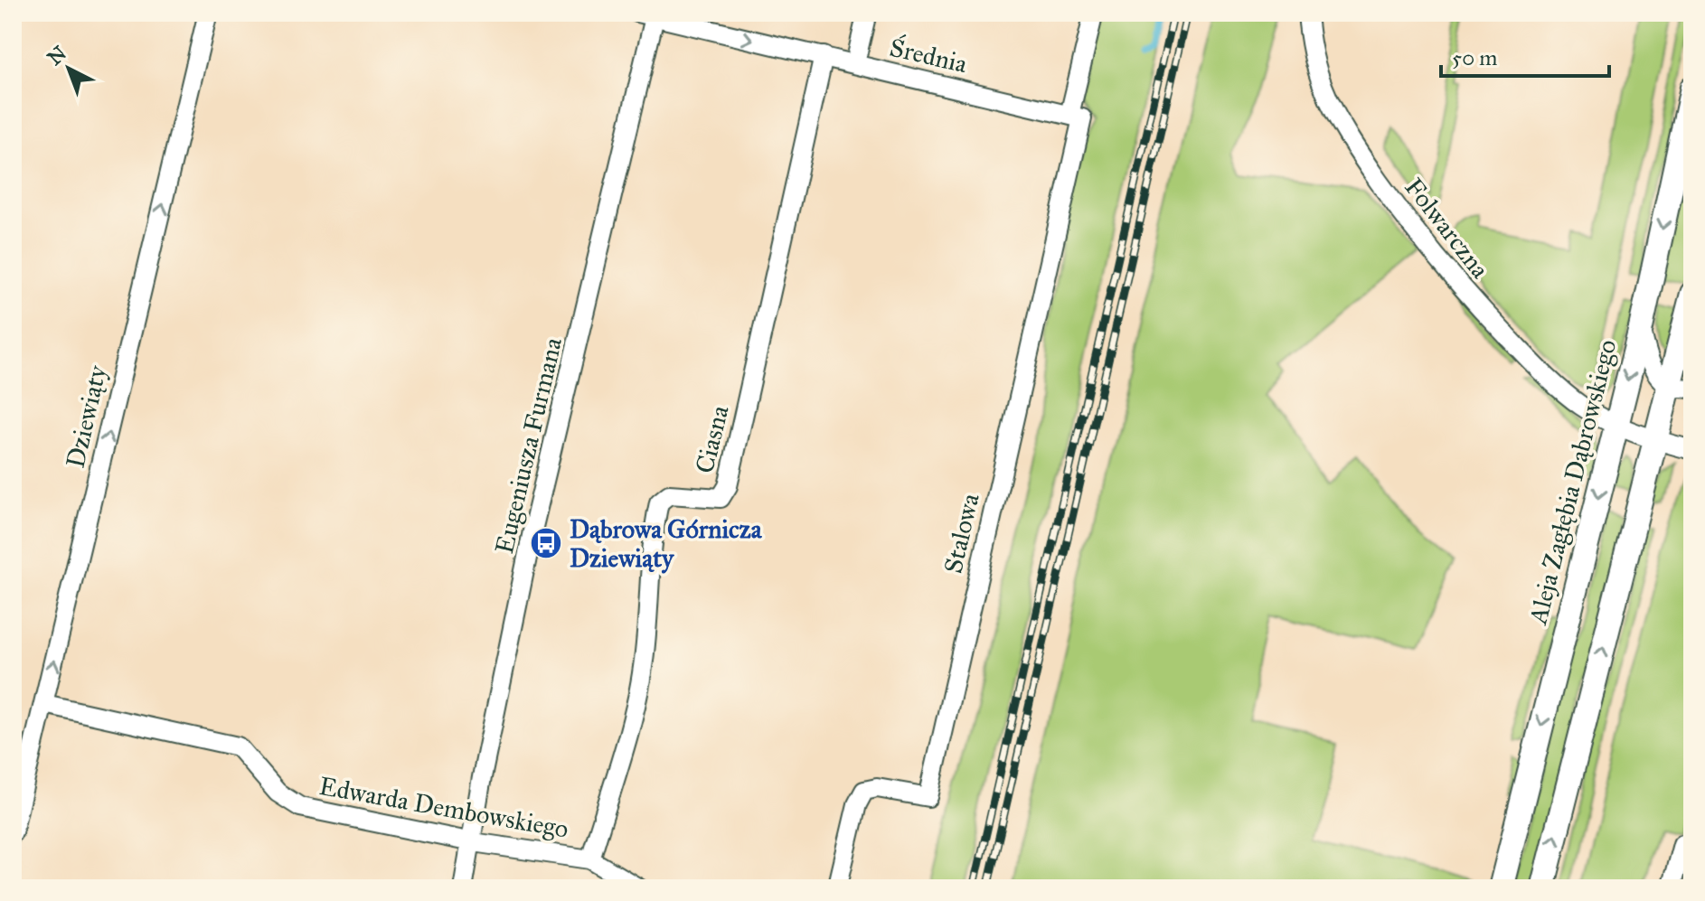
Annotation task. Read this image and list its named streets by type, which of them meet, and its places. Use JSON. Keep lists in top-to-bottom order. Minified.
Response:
{"streets":{"street":["Średnia","Folwarczna","Dziewiąty","Ciasna","Eugeniusza Furmana","Aleja Zagłębia Dąbrowskiego","Stalowa","Edwarda Dembowskiego"]},"crossings":[["Średnia","Ciasna"],["Średnia","Eugeniusza Furmana"],["Średnia","Stalowa"],["Folwarczna","Aleja Zagłębia Dąbrowskiego"],["Dziewiąty","Edwarda Dembowskiego"],["Ciasna","Edwarda Dembowskiego"],["Eugeniusza Furmana","Edwarda Dembowskiego"]],"one_way":["Średnia","Dziewiąty"],"places":{"bus stop":["Dąbrowa Górnicza Dziewiąty"]},"scale_bar":"50 m","north":"top left"}
